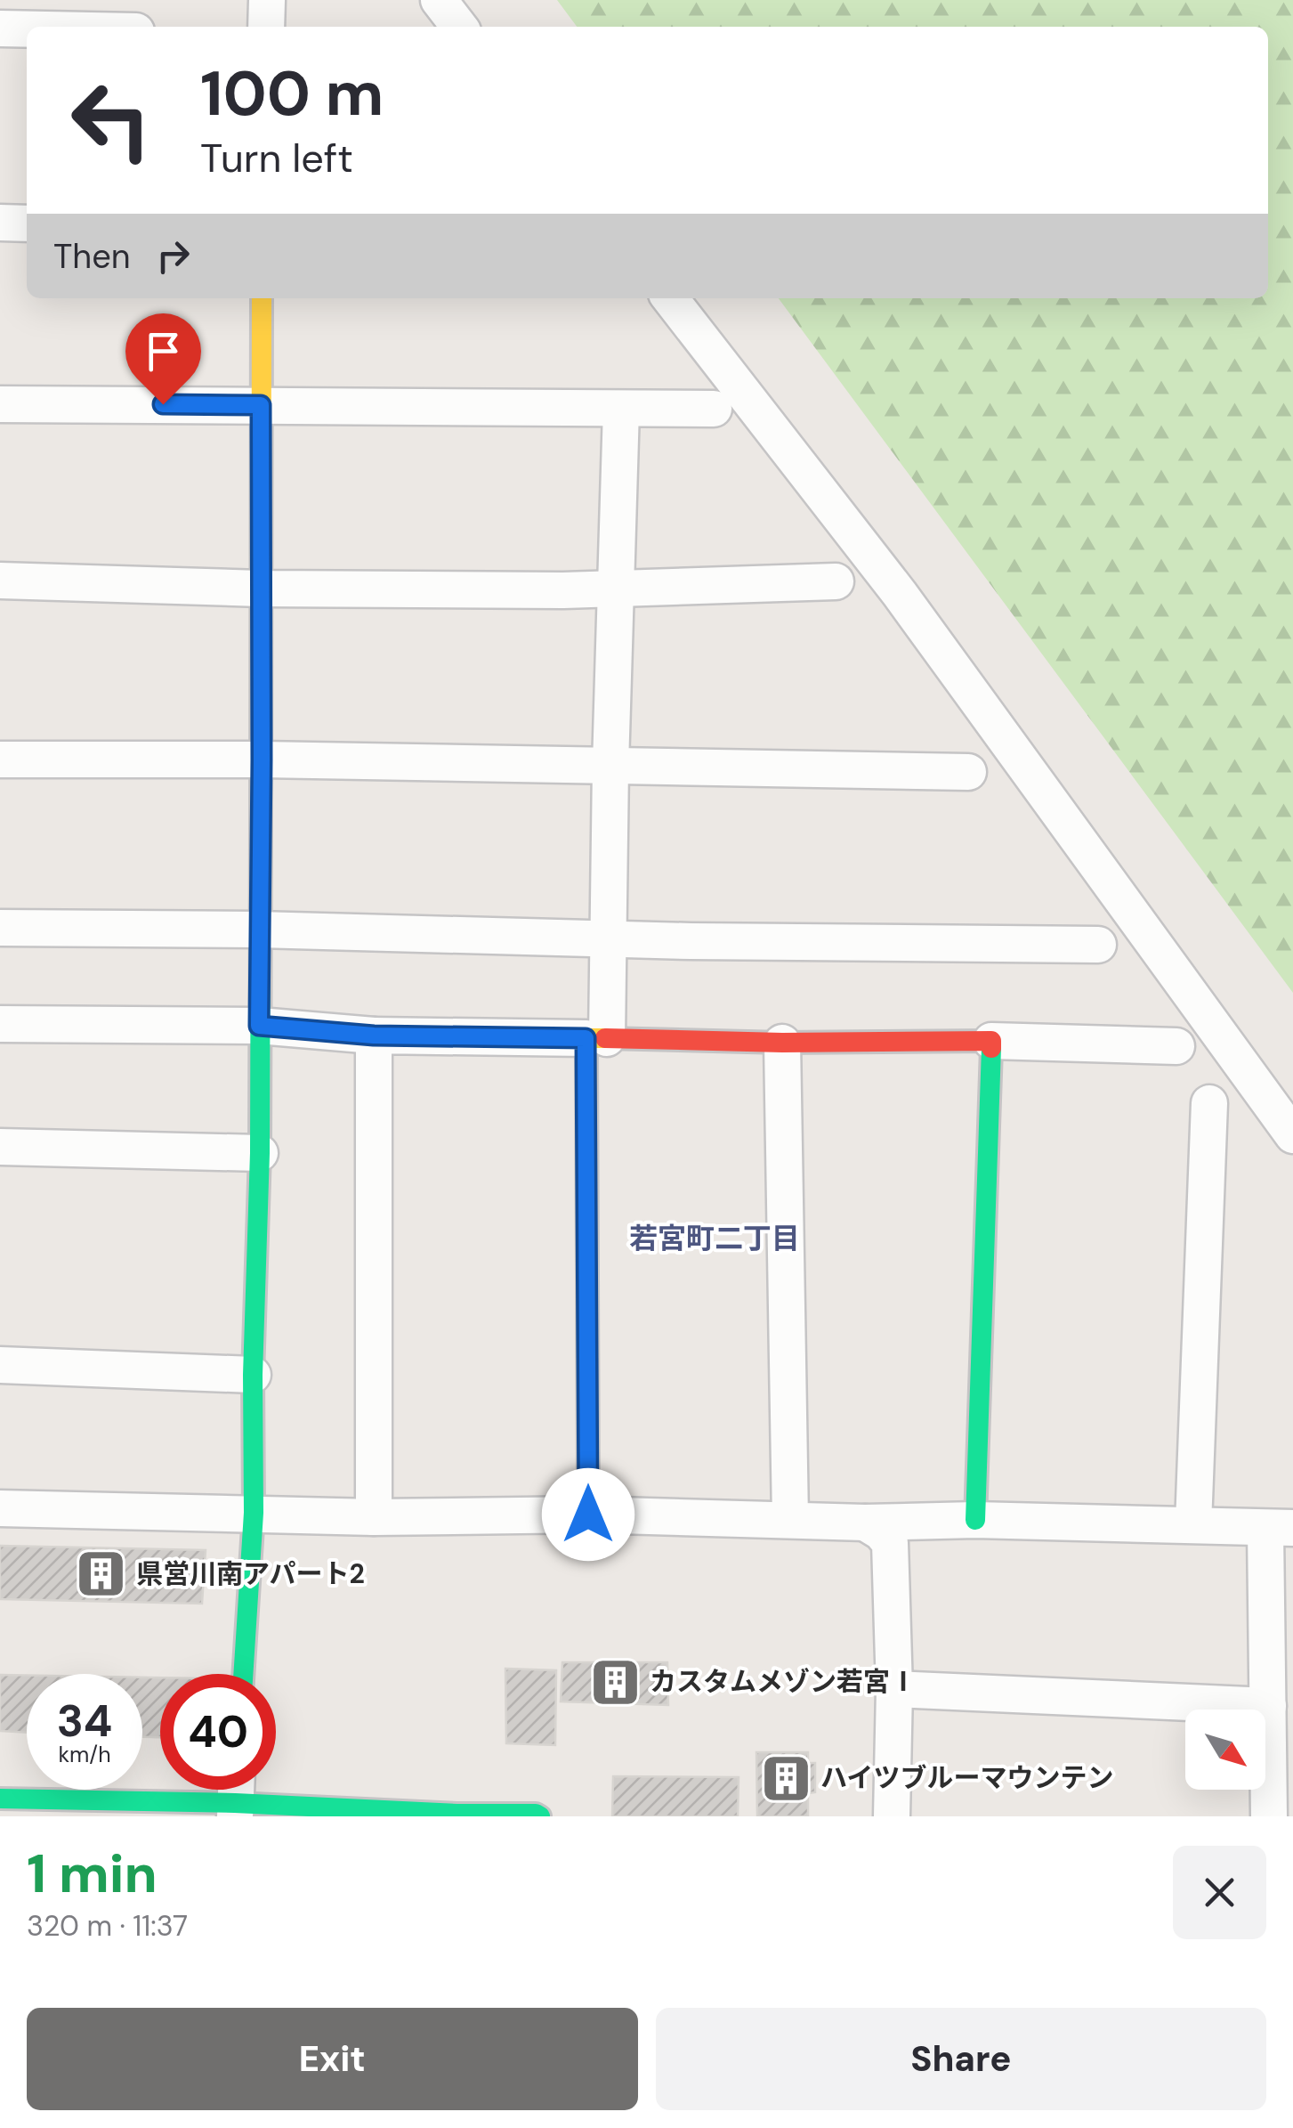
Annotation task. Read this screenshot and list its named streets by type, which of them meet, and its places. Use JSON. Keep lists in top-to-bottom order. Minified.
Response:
{"districts":["若宮町二丁目"],"places":{"building":["県営川南アパート2","カスタムメゾン若宮Ⅰ","ハイツブルーマウンテン"]},"north":"bottom right","page":{"turn":["100 m","Turn left"],"then":"Then","speed":"34 km/h","limit":"40","heading":["1 min","320 m · 11:37"],"buttons":["Exit","Share"]}}
